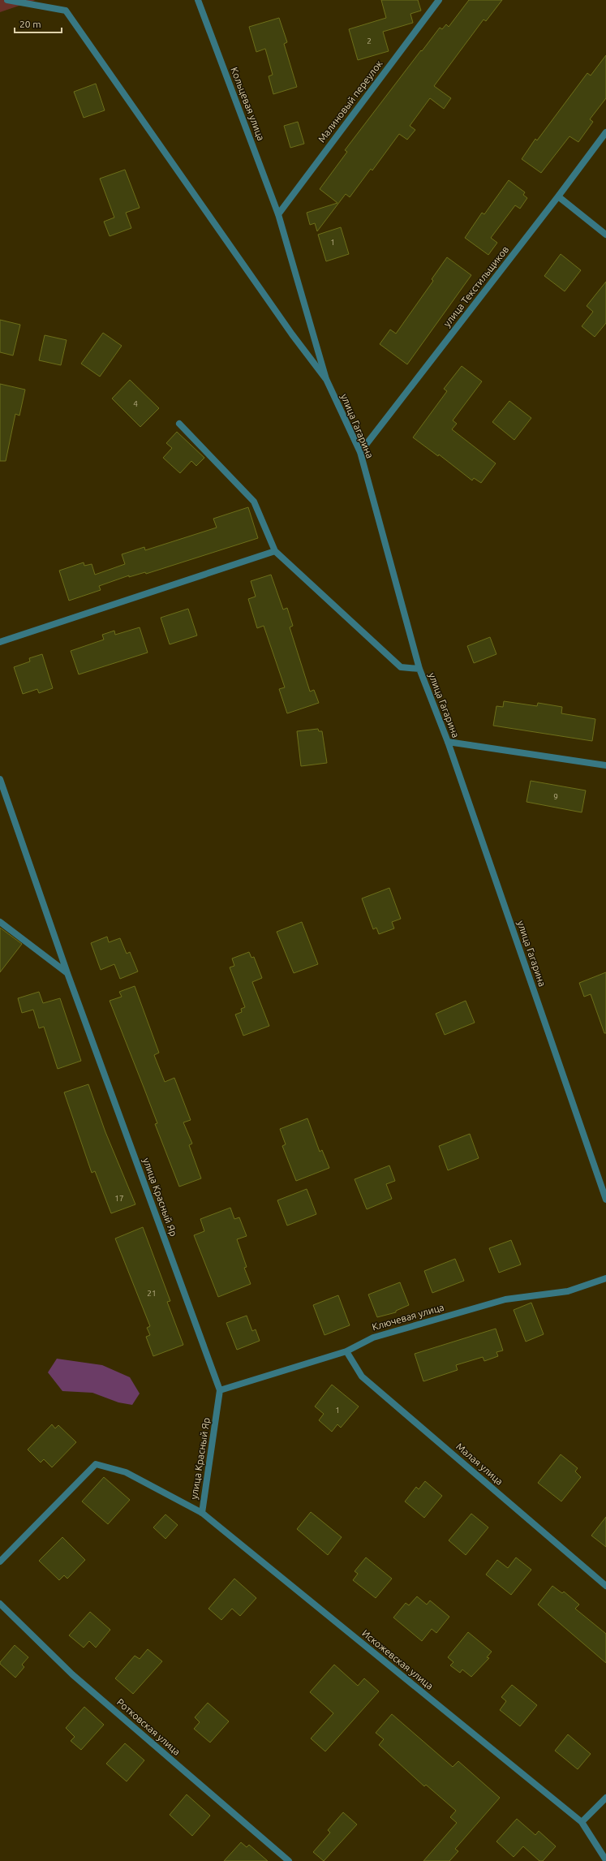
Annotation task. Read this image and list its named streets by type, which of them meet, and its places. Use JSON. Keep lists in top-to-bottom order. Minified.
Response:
{"streets":{"street":["Малиновый переулок","Кольцевая улица","улица Текстильщиков","улица Гагарина","улица Красный Яр","Ключевая улица","Малая улица","Искожевская улица","Ротковская улица"]},"crossings":[["Малиновый переулок","Кольцевая улица"],["Малиновый переулок","улица Гагарина"],["Кольцевая улица","улица Гагарина"],["улица Текстильщиков","улица Гагарина"],["улица Красный Яр","Ключевая улица"],["улица Красный Яр","Искожевская улица"],["Ключевая улица","Малая улица"]],"house_numbers":["2","1","4","9","17","21","1"],"scale_bar":"20 m"}
